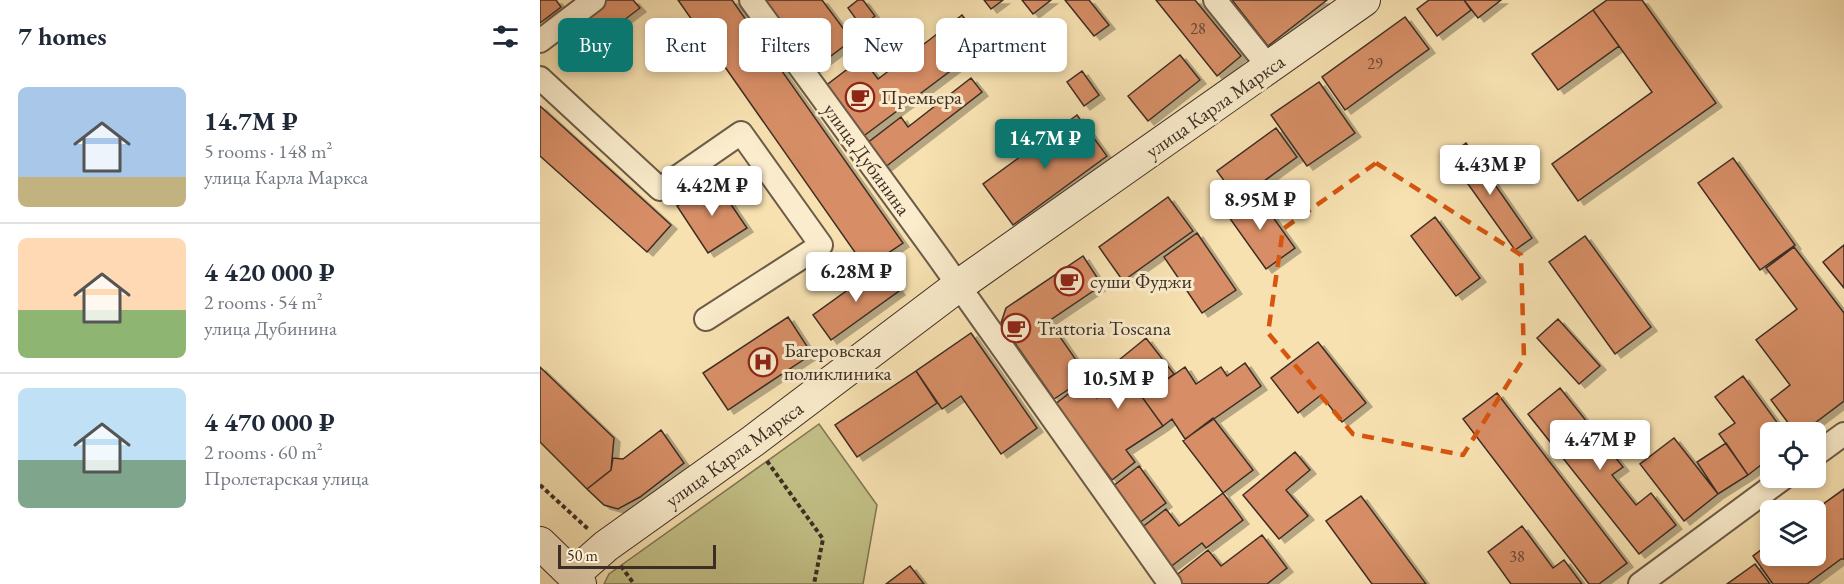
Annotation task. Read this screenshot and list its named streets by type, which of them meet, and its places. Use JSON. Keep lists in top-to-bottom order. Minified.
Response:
{"streets":{"main road":["улица Карла Маркса"],"street":["улица Дубинина"]},"crossings":[["улица Карла Маркса","улица Дубинина"]],"places":{"cafe":["Премьера","суши Фуджи","Trattoria Toscana"],"hospital":["Багеровская поликлиника"]},"house_numbers":["28","29","38"],"scale_bar":"50 m","page":{"heading":"7 homes","chip":["Buy","Rent","Filters","New","Apartment"],"list":[{"name":"14.7M ₽","note":"5 rooms · 148 m² · улица Карла Маркса"},{"name":"4 420 000 ₽","note":"2 rooms · 54 m² · улица Дубинина"},{"name":"4 470 000 ₽","note":"2 rooms · 60 m² · Пролетарская улица"}],"price":["14.7M ₽","4.43M ₽","4.42M ₽","8.95M ₽","6.28M ₽","10.5M ₽","4.47M ₽"],"scale":"50 m"}}
